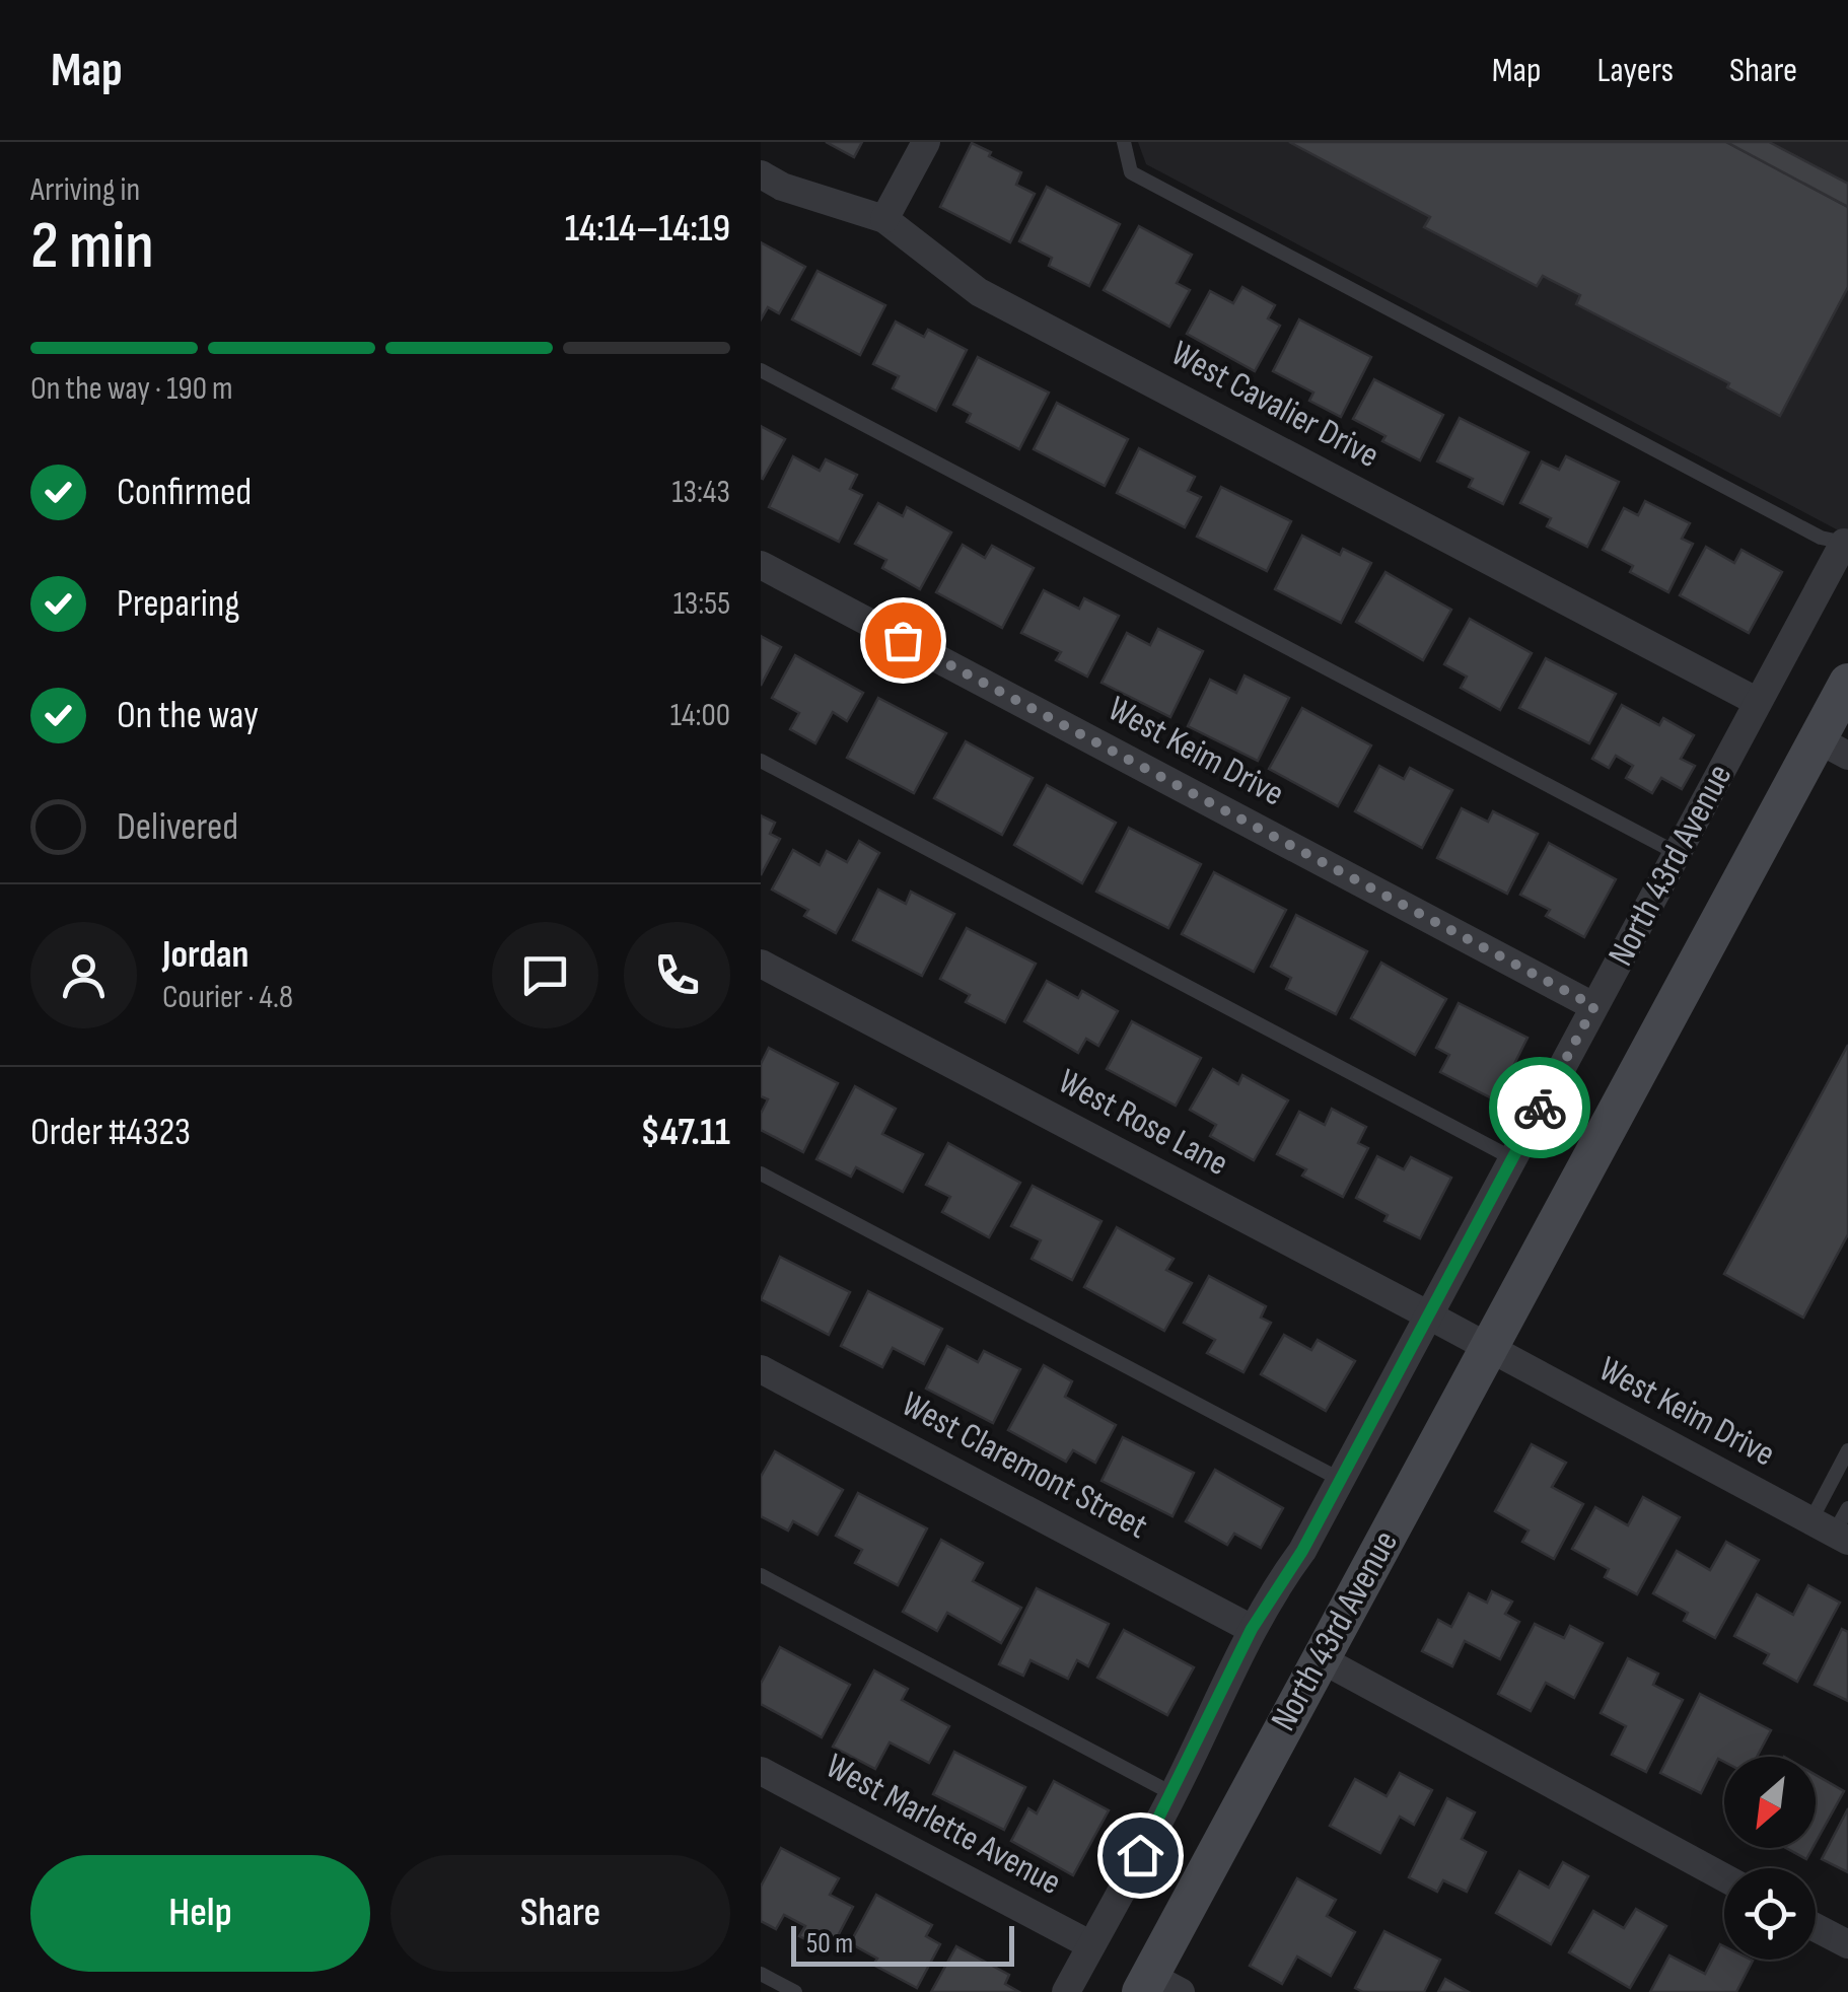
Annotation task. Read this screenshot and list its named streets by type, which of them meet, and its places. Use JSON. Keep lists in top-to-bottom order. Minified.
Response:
{"streets":{"main road":["North 43rd Avenue"],"street":["West Cavalier Drive","West Keim Drive","West Rose Lane","West Claremont Street","West Marlette Avenue"]},"crossings":[["West Cavalier Drive","North 43rd Avenue"],["West Keim Drive","North 43rd Avenue"],["West Keim Drive","West Rose Lane"],["North 43rd Avenue","West Rose Lane"],["North 43rd Avenue","West Claremont Street"],["North 43rd Avenue","West Marlette Avenue"]],"scale_bar":"50 m","north":"bottom left","page":{"header":"Map","nav":["Map","Layers","Share"],"heading":["2 min","Arriving in","14:14–14:19"],"panel":["Jordan","Courier · 4.8","Order #4323","$47.11"],"bar":"On the way · 190 m","list":[["Confirmed","13:43"],["Preparing","13:55"],["On the way","14:00"],"Delivered"],"buttons":["Help","Share"],"scale":"50 m"}}
